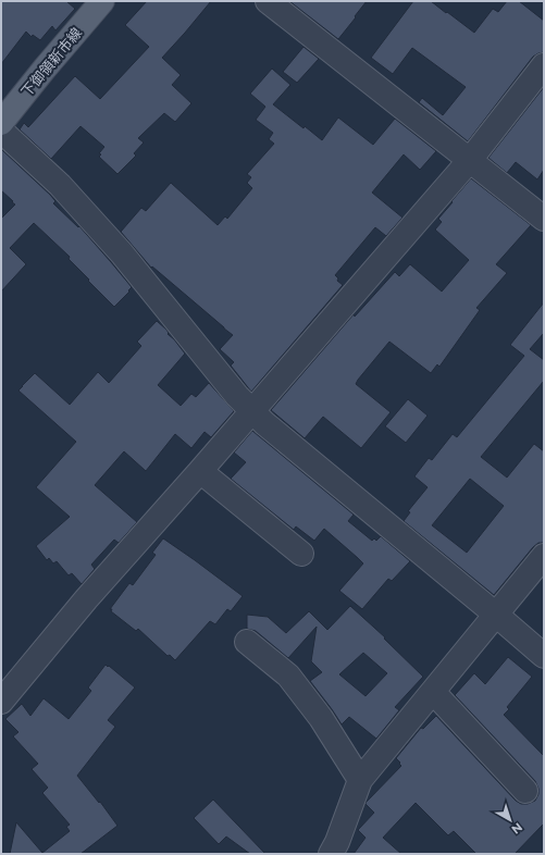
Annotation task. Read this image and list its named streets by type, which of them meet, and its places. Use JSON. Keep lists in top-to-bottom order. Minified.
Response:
{"streets":{"main road":["下御領新市線"]},"north":"bottom right"}
